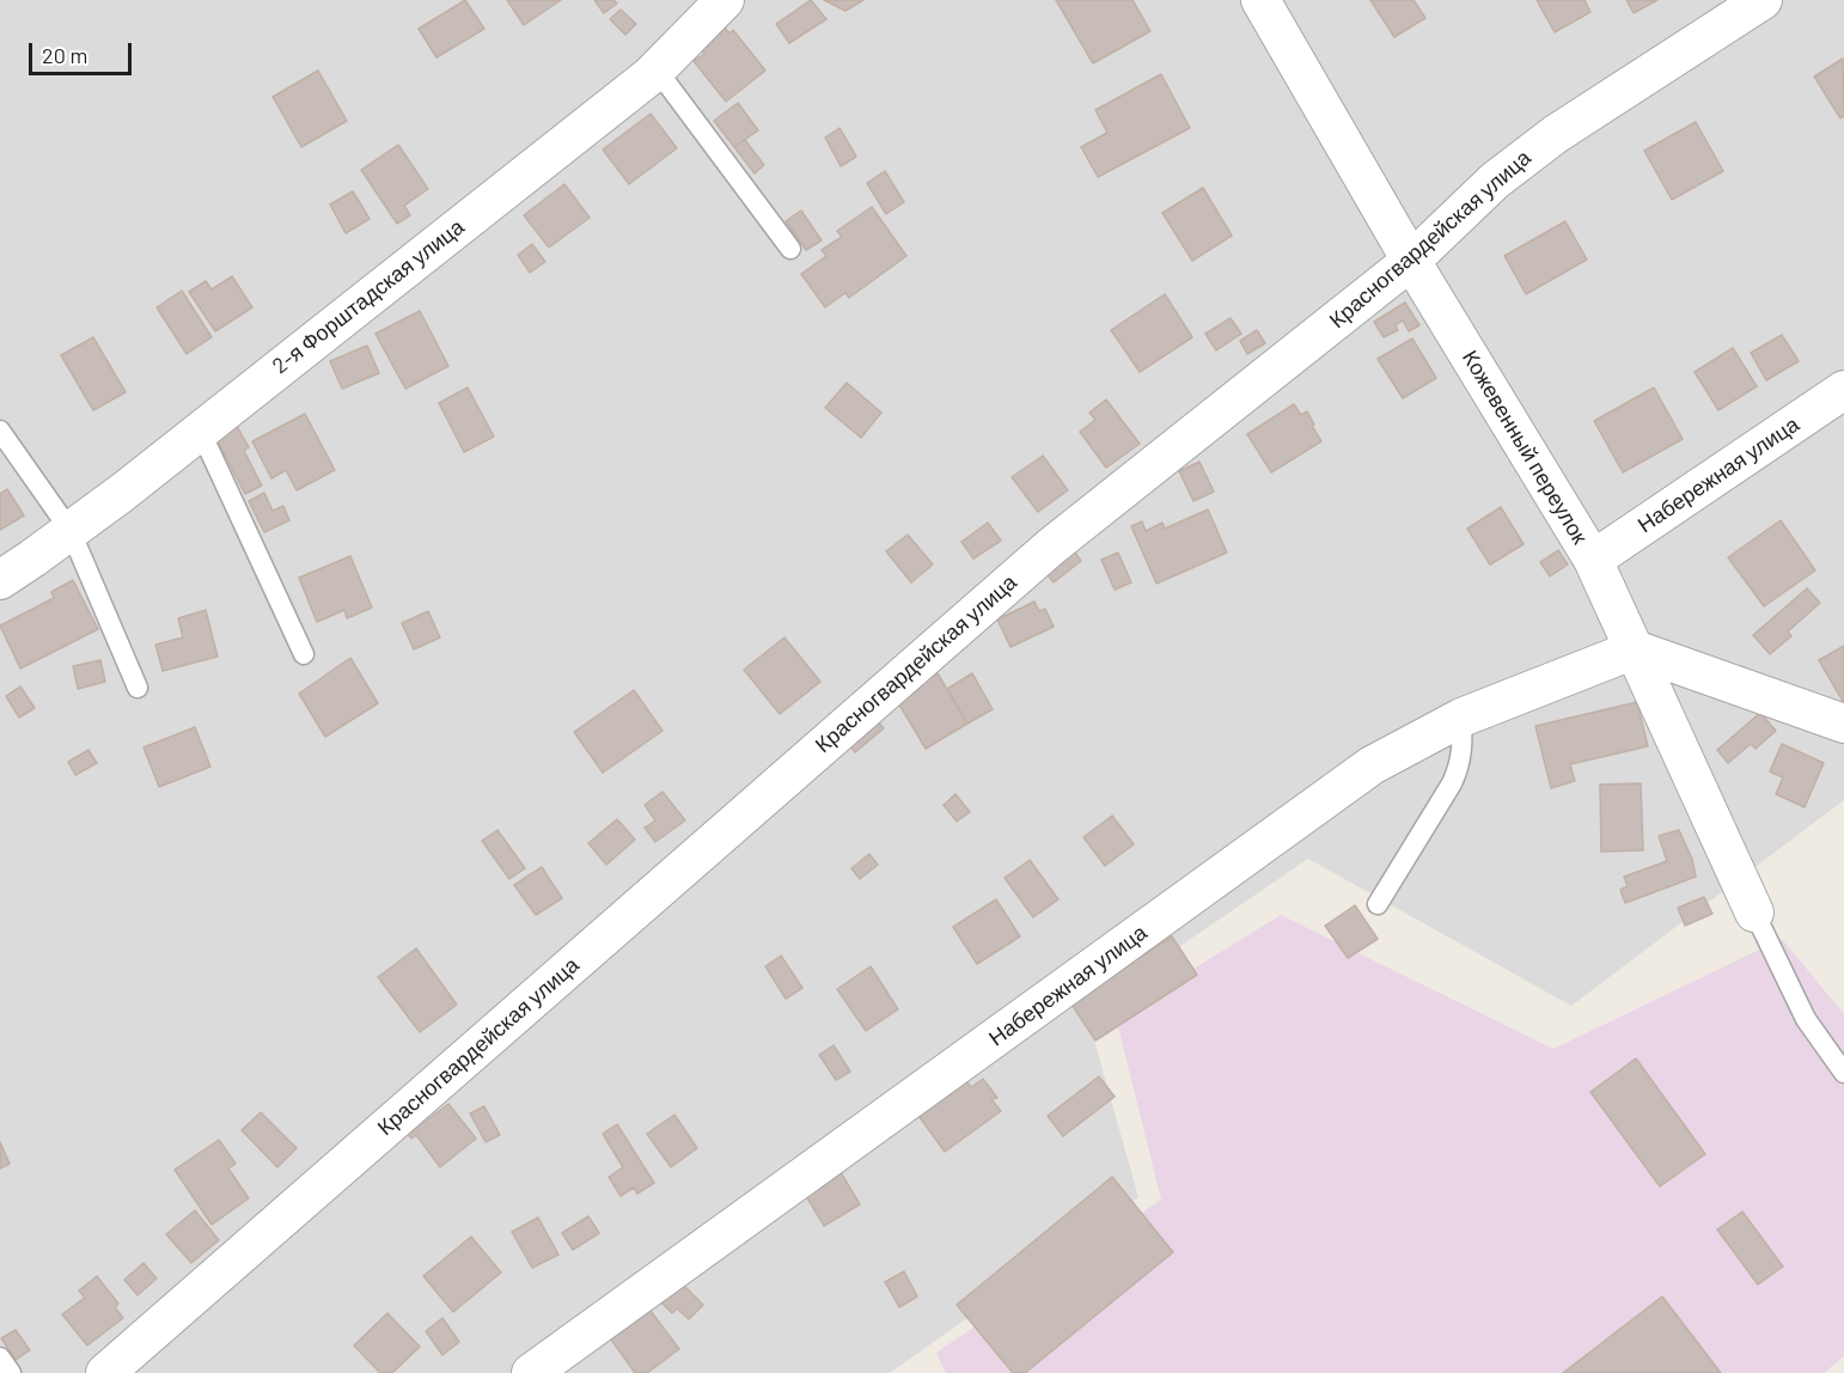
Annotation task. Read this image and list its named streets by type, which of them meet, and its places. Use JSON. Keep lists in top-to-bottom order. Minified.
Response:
{"streets":{"street":["Красногвардейская улица","2-я Форштадская улица","Кожевенный переулок","Набережная улица"]},"crossings":[["Красногвардейская улица","Кожевенный переулок"],["Кожевенный переулок","Набережная улица"]],"scale_bar":"20 m"}
